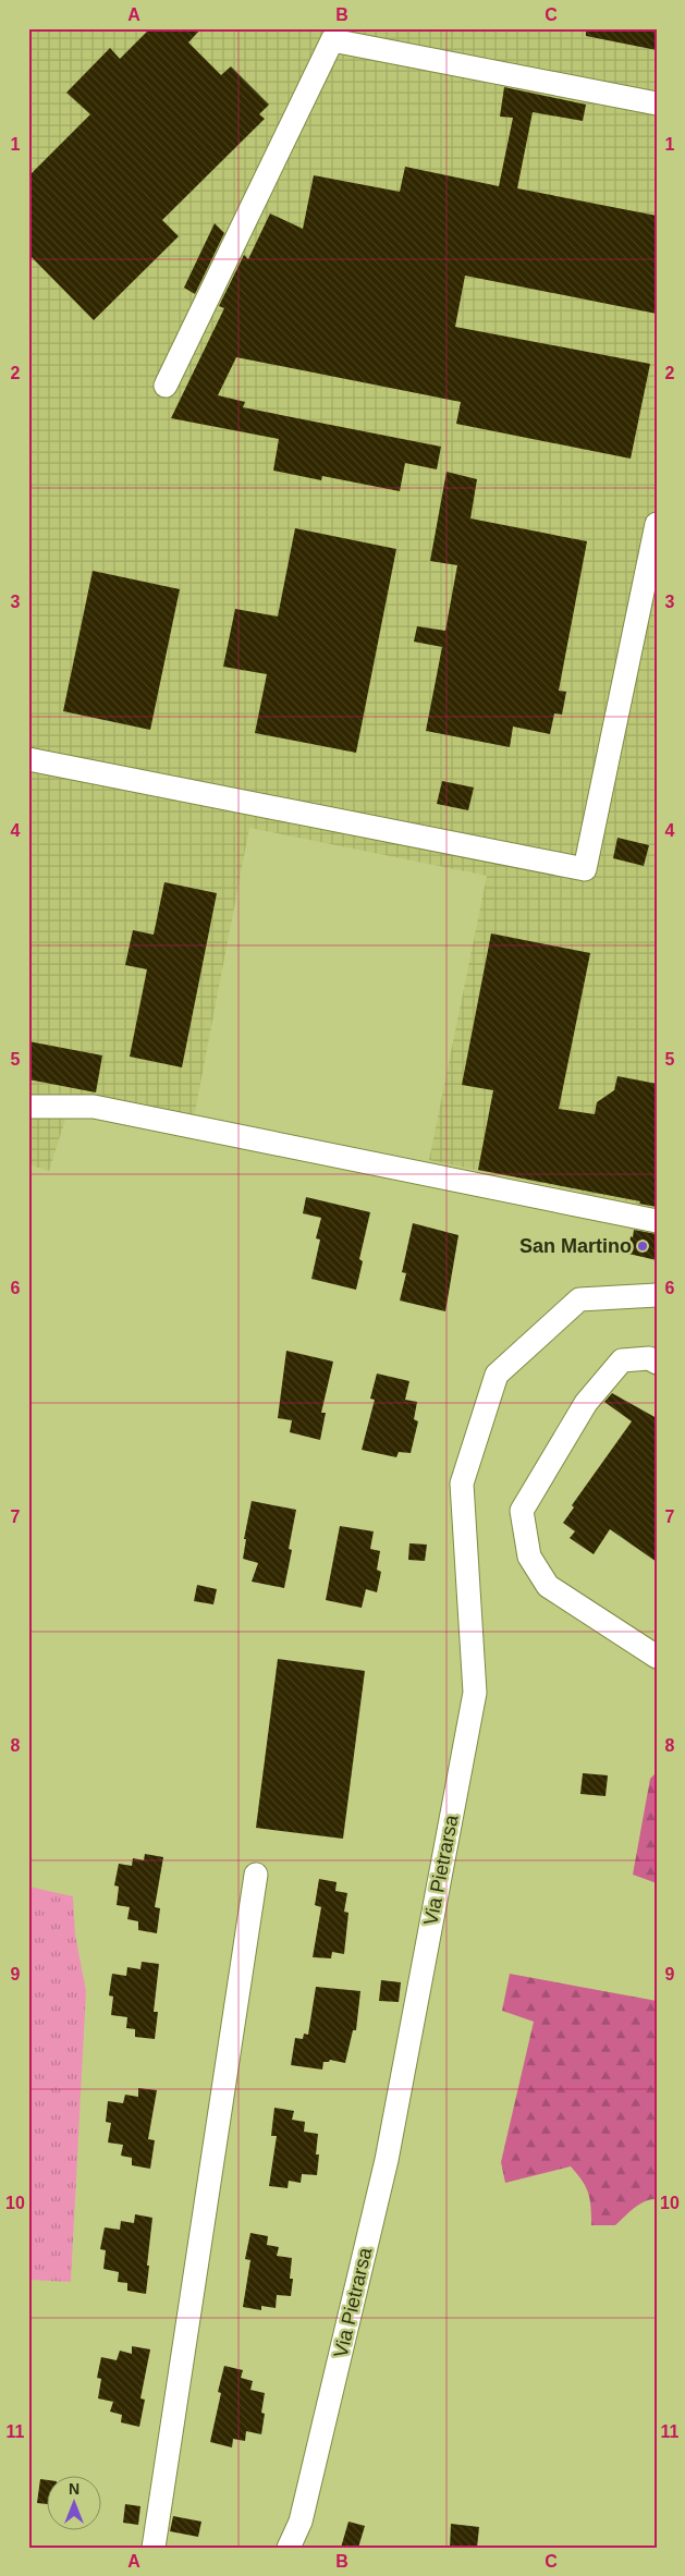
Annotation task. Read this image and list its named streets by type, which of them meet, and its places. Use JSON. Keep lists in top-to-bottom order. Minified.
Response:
{"streets":{"street":["Via Pietrarsa"]},"places":["San Martino"],"north":"top","grid":{"columns":["A","B","C"],"rows":["1","2","3","4","5","6","7","8","9","10","11"]}}
